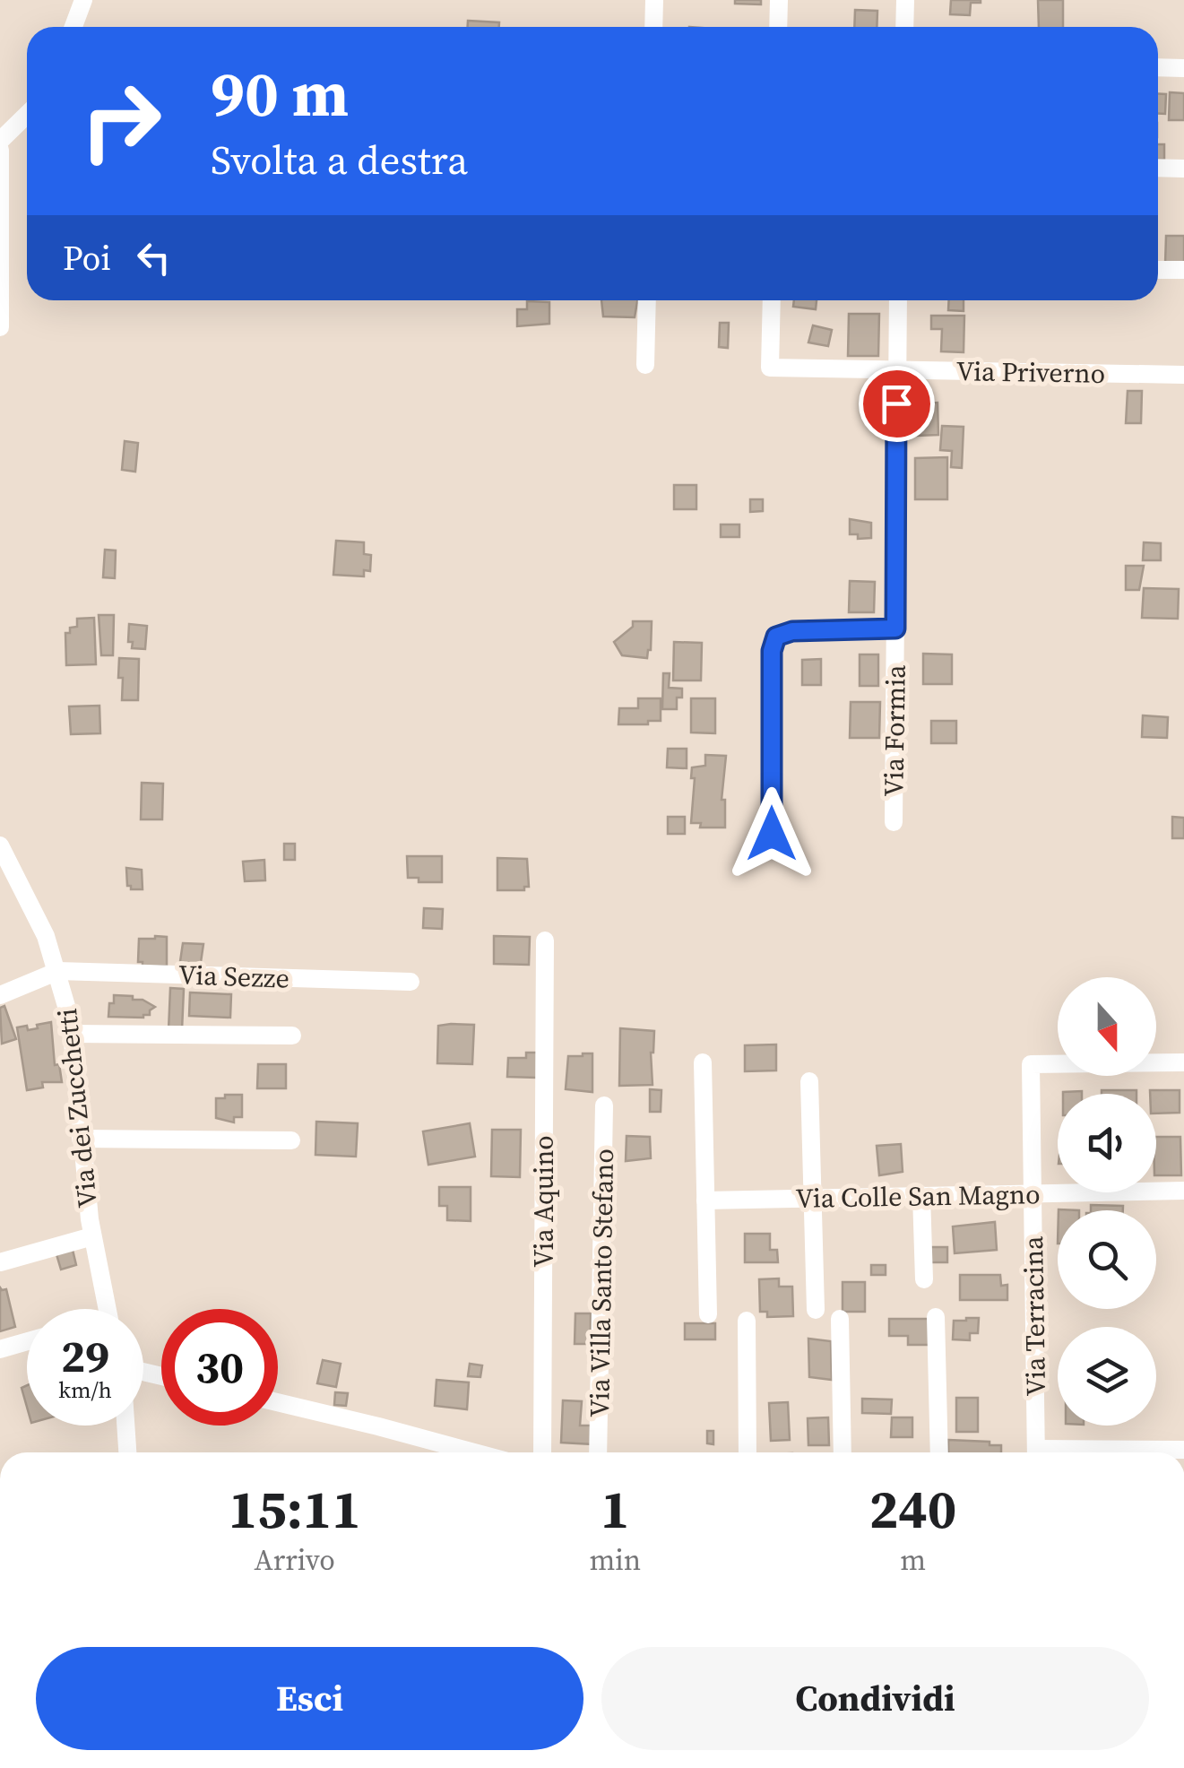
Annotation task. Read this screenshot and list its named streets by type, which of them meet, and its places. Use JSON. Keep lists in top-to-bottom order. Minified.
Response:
{"streets":{"street":["Via Priverno","Via Formia","Via Sezze","Via dei Zucchetti","Via Colle San Magno","Via Aquino","Via Villa Santo Stefano","Via Terracina"]},"crossings":[["Via Priverno","Via Formia"],["Via Sezze","Via dei Zucchetti"],["Via Colle San Magno","Via Terracina"]],"north":"bottom","page":{"turn":["90 m","Svolta a destra"],"then":"Poi","speed":"29 km/h","limit":"30","eta":["15:11","Arrivo","1","min","240","m"],"buttons":["Esci","Condividi"]}}
